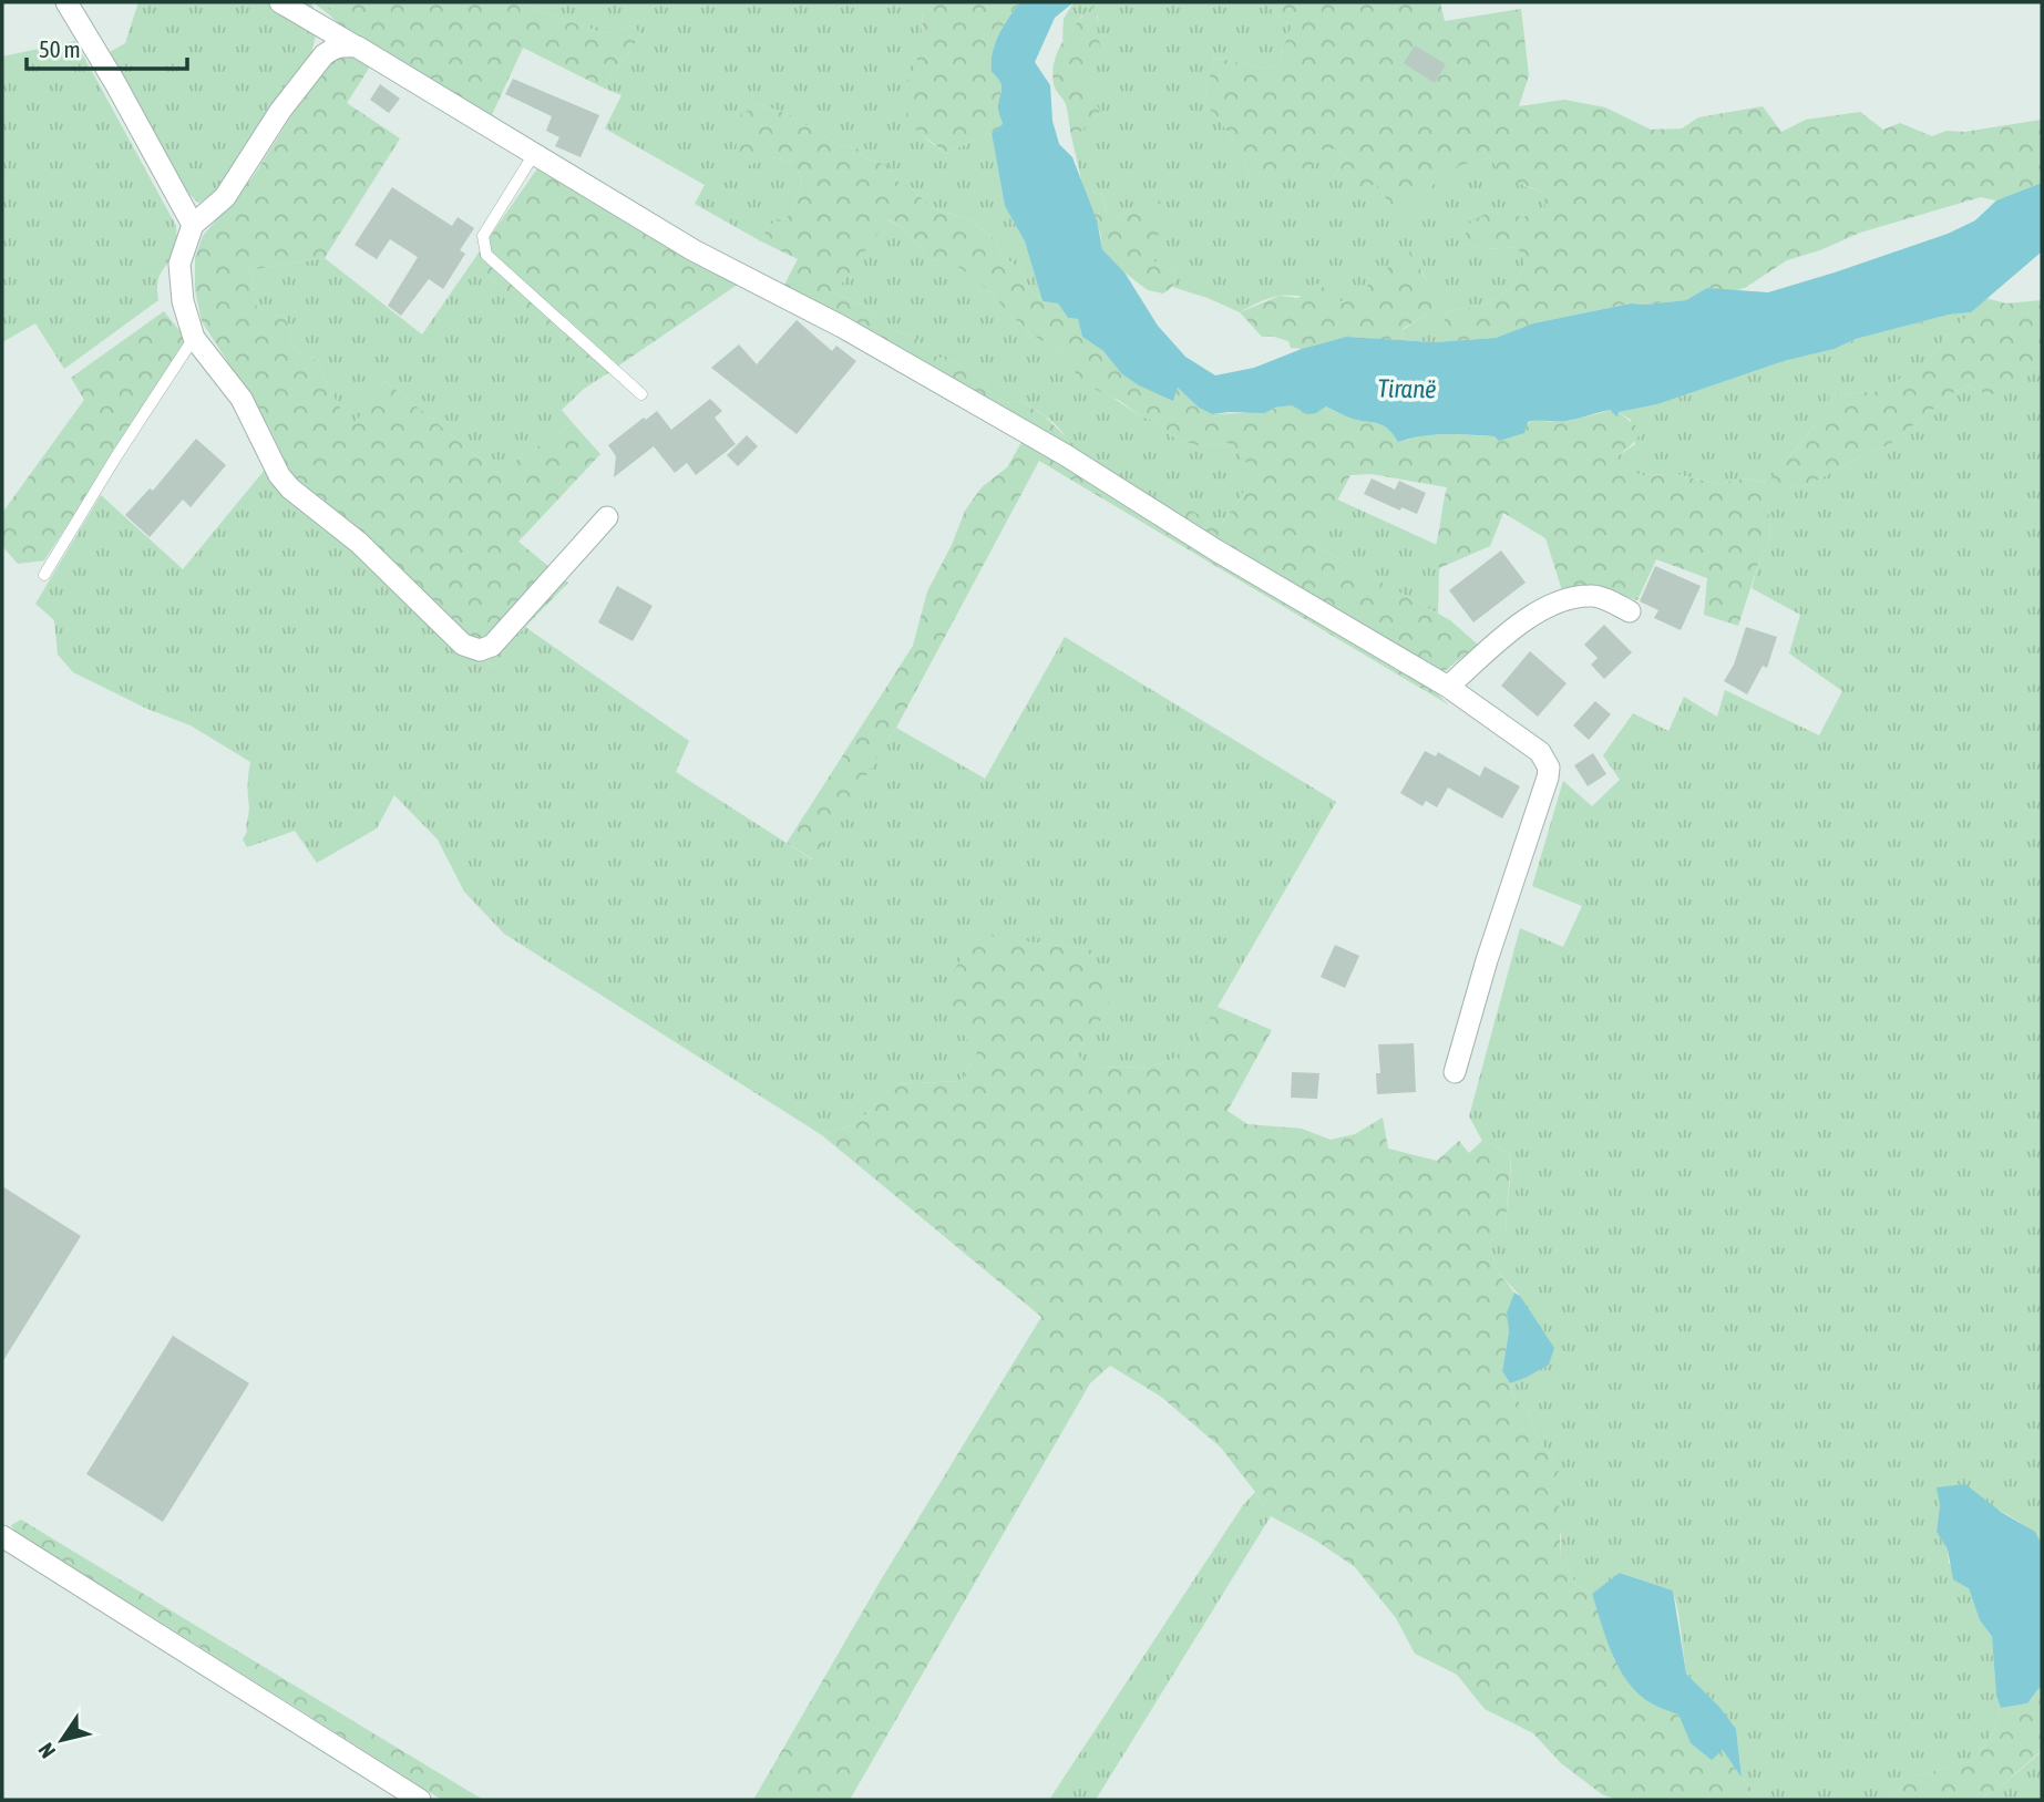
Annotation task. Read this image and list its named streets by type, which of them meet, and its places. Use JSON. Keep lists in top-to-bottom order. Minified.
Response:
{"water":["Tiranë"],"scale_bar":"50 m","north":"bottom left"}
